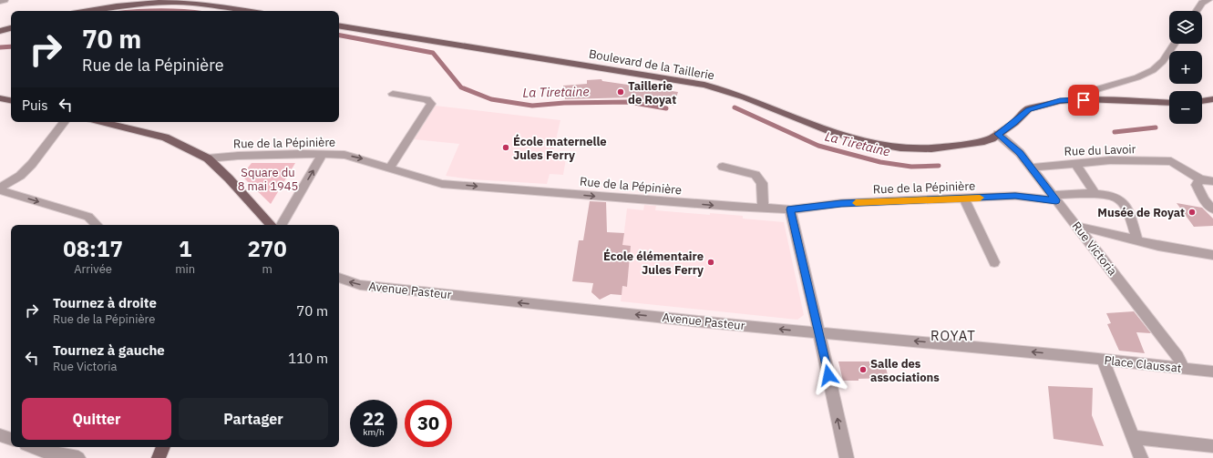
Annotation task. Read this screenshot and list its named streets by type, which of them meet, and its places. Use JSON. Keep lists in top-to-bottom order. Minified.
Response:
{"streets":{"main road":["Boulevard de la Taillerie"],"street":["Rue de la Pépinière","Rue du Lavoir","Rue Victoria","Avenue Pasteur","Place Claussat"]},"crossings":[["Boulevard de la Taillerie","Rue Victoria"],["Rue de la Pépinière","Rue Victoria"],["Rue du Lavoir","Rue Victoria"],["Rue Victoria","Place Claussat"],["Avenue Pasteur","Place Claussat"]],"one_way":["Rue de la Pépinière","Avenue Pasteur"],"districts":["ROYAT"],"water":["La Tiretaine"],"parks":["Square du 8 mai 1945"],"places":["Taillerie de Royat","École maternelle Jules Ferry","Musée de Royat","École élémentaire Jules Ferry","Salle des associations"],"page":{"map_buttons":["+","−"],"turn":["70 m","Rue de la Pépinière"],"then":"Puis","eta":["08:17","Arrivée","1","min","270","m"],"list":[{"name":"Tournez à droite","note":"Rue de la Pépinière","value":"70 m"},{"name":"Tournez à gauche","note":"Rue Victoria","value":"110 m"}],"buttons":["Quitter","Partager"],"speed":"22 km/h","limit":"30"}}
